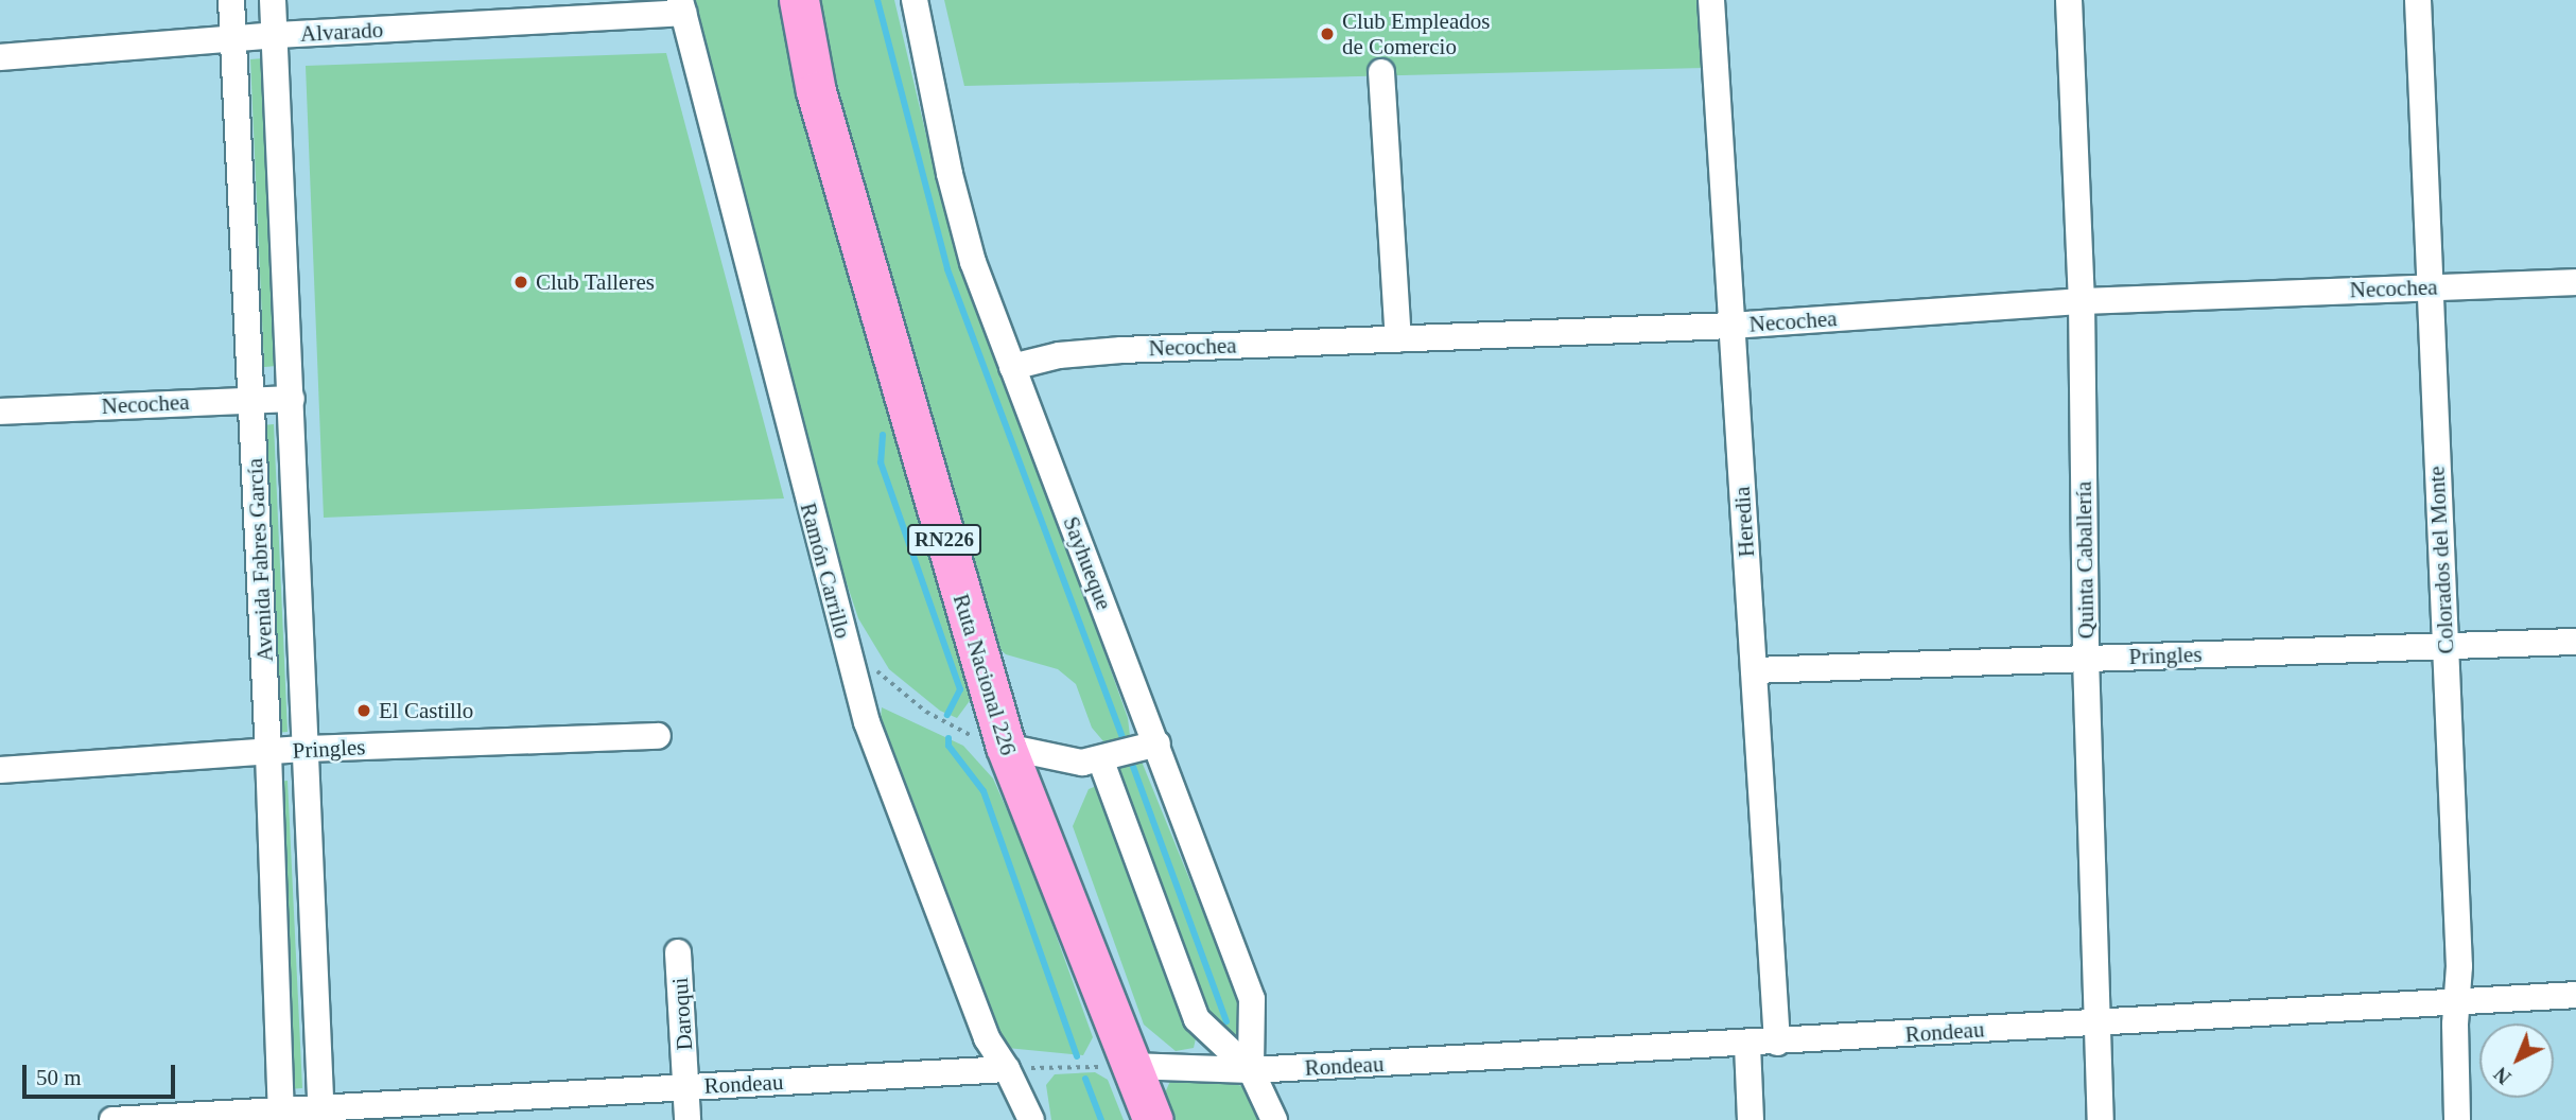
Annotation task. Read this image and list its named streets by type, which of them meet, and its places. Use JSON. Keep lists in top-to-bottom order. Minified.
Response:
{"streets":{"highway":["RN226","Ruta Nacional 226"],"street":["Alvarado","Necochea","Heredia","Avenida Fabres García","Quinta Caballería","Colorados del Monte","Sayhueque","Ramón Carrillo","Pringles","Daroqui","Rondeau"]},"crossings":[["Alvarado","Avenida Fabres García"],["Alvarado","Ramón Carrillo"],["Necochea","Heredia"],["Necochea","Avenida Fabres García"],["Necochea","Quinta Caballería"],["Necochea","Colorados del Monte"],["Necochea","Sayhueque"],["Heredia","Pringles"],["Heredia","Rondeau"],["Avenida Fabres García","Pringles"],["Avenida Fabres García","Rondeau"],["Quinta Caballería","Pringles"],["Quinta Caballería","Rondeau"],["Colorados del Monte","Pringles"],["Colorados del Monte","Rondeau"],["Sayhueque","Rondeau"],["Ramón Carrillo","Rondeau"],["Ruta Nacional 226","Rondeau"],["Daroqui","Rondeau"]],"places":["Club Empleados de Comercio","Club Talleres","El Castillo"],"scale_bar":"50 m","north":"bottom left"}
